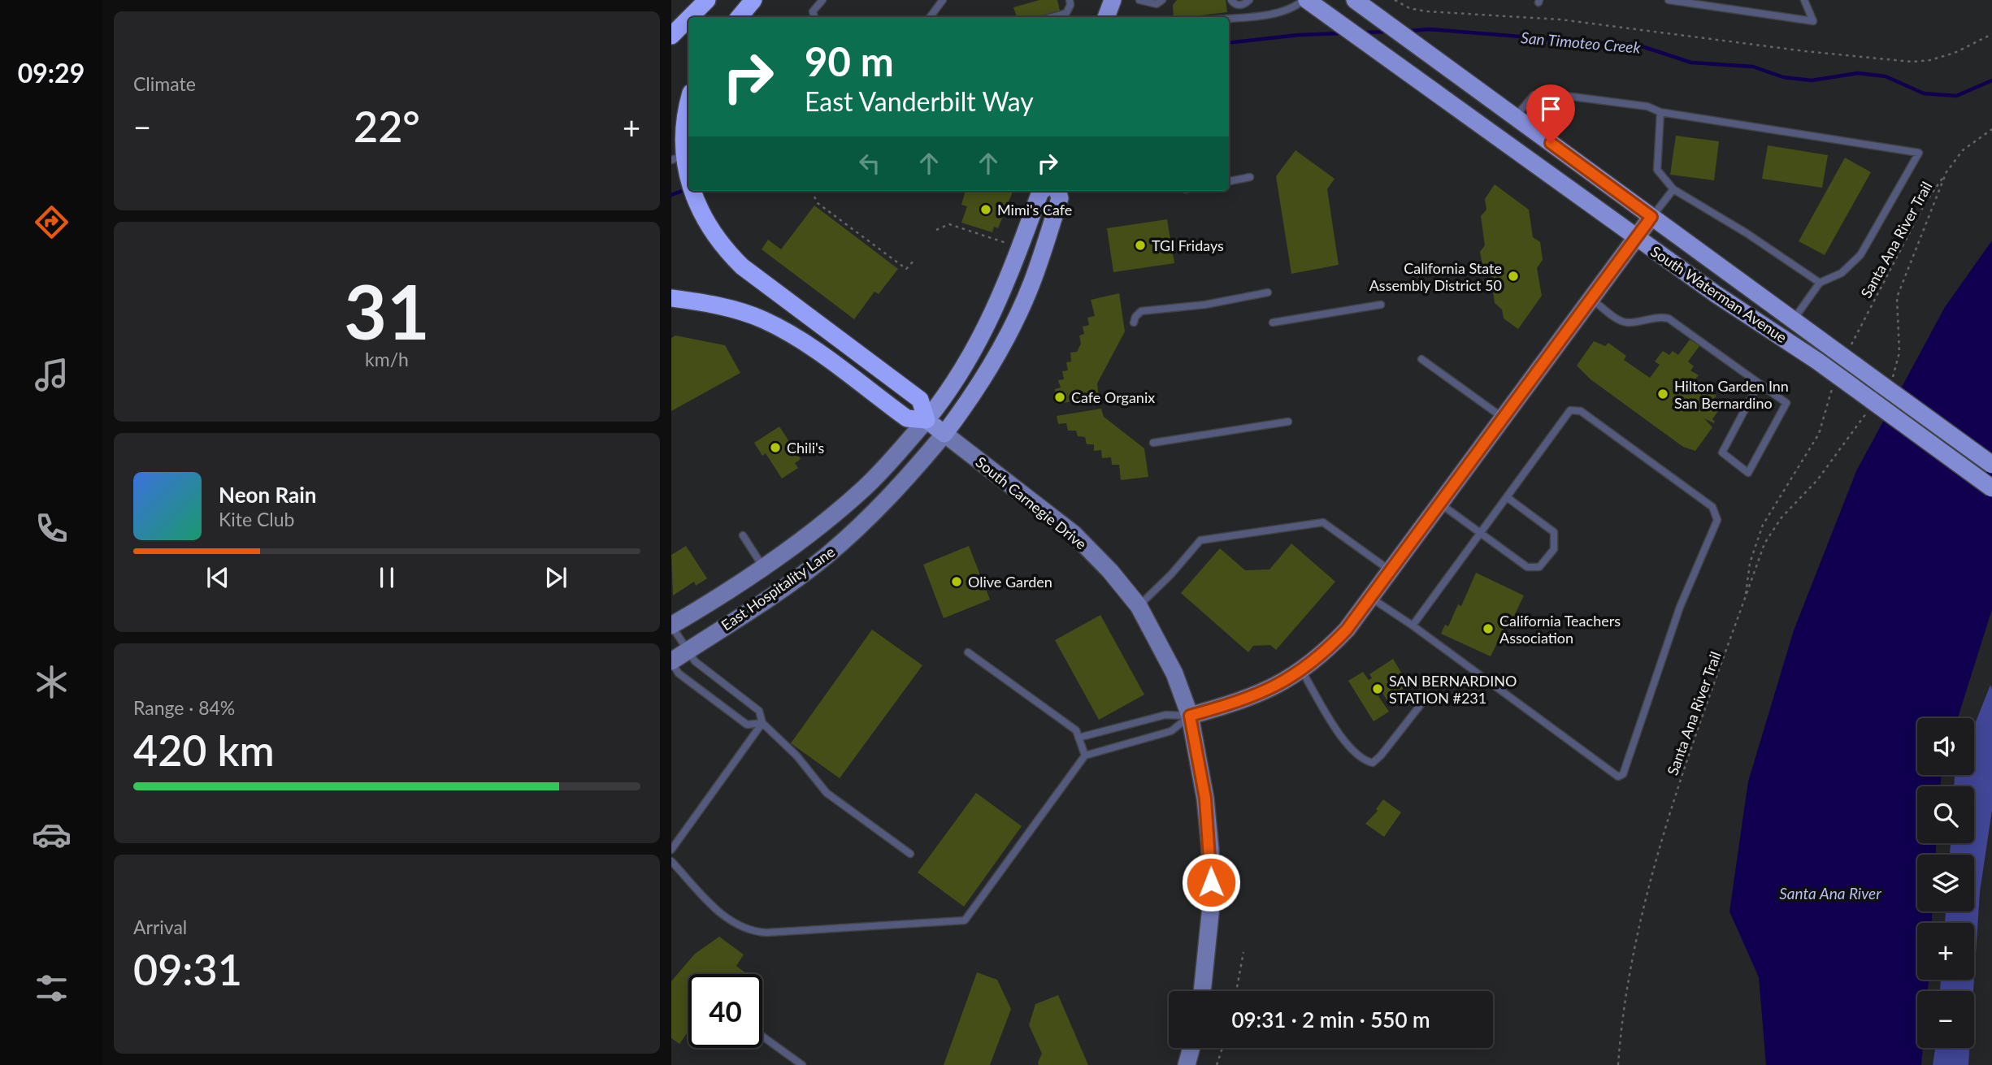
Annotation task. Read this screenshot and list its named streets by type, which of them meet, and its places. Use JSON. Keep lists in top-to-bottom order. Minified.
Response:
{"streets":{"main road":["South Waterman Avenue","South Carnegie Drive","East Hospitality Lane"],"path":["Santa Ana River Trail"]},"crossings":[["South Carnegie Drive","East Hospitality Lane"]],"water":["San Timoteo Creek","Santa Ana River"],"places":["Mimi's Cafe","TGI Fridays","California State Assembly District 50","Hilton Garden Inn San Bernardino","Cafe Organix","Chili's","Olive Garden","California Teachers Association","SAN BERNARDINO STATION #231"],"page":{"tabs":"09:29","tile":["Climate",["31","km/h"],["Range · 84%","420 km"],["Arrival","09:31"]],"turn":["90 m","East Vanderbilt Way"],"heat":["−","22°","+"],"song":["Neon Rain","Kite Club"],"map_buttons":["+","−"],"limit":"40","trip":"09:31 · 2 min · 550 m"}}
